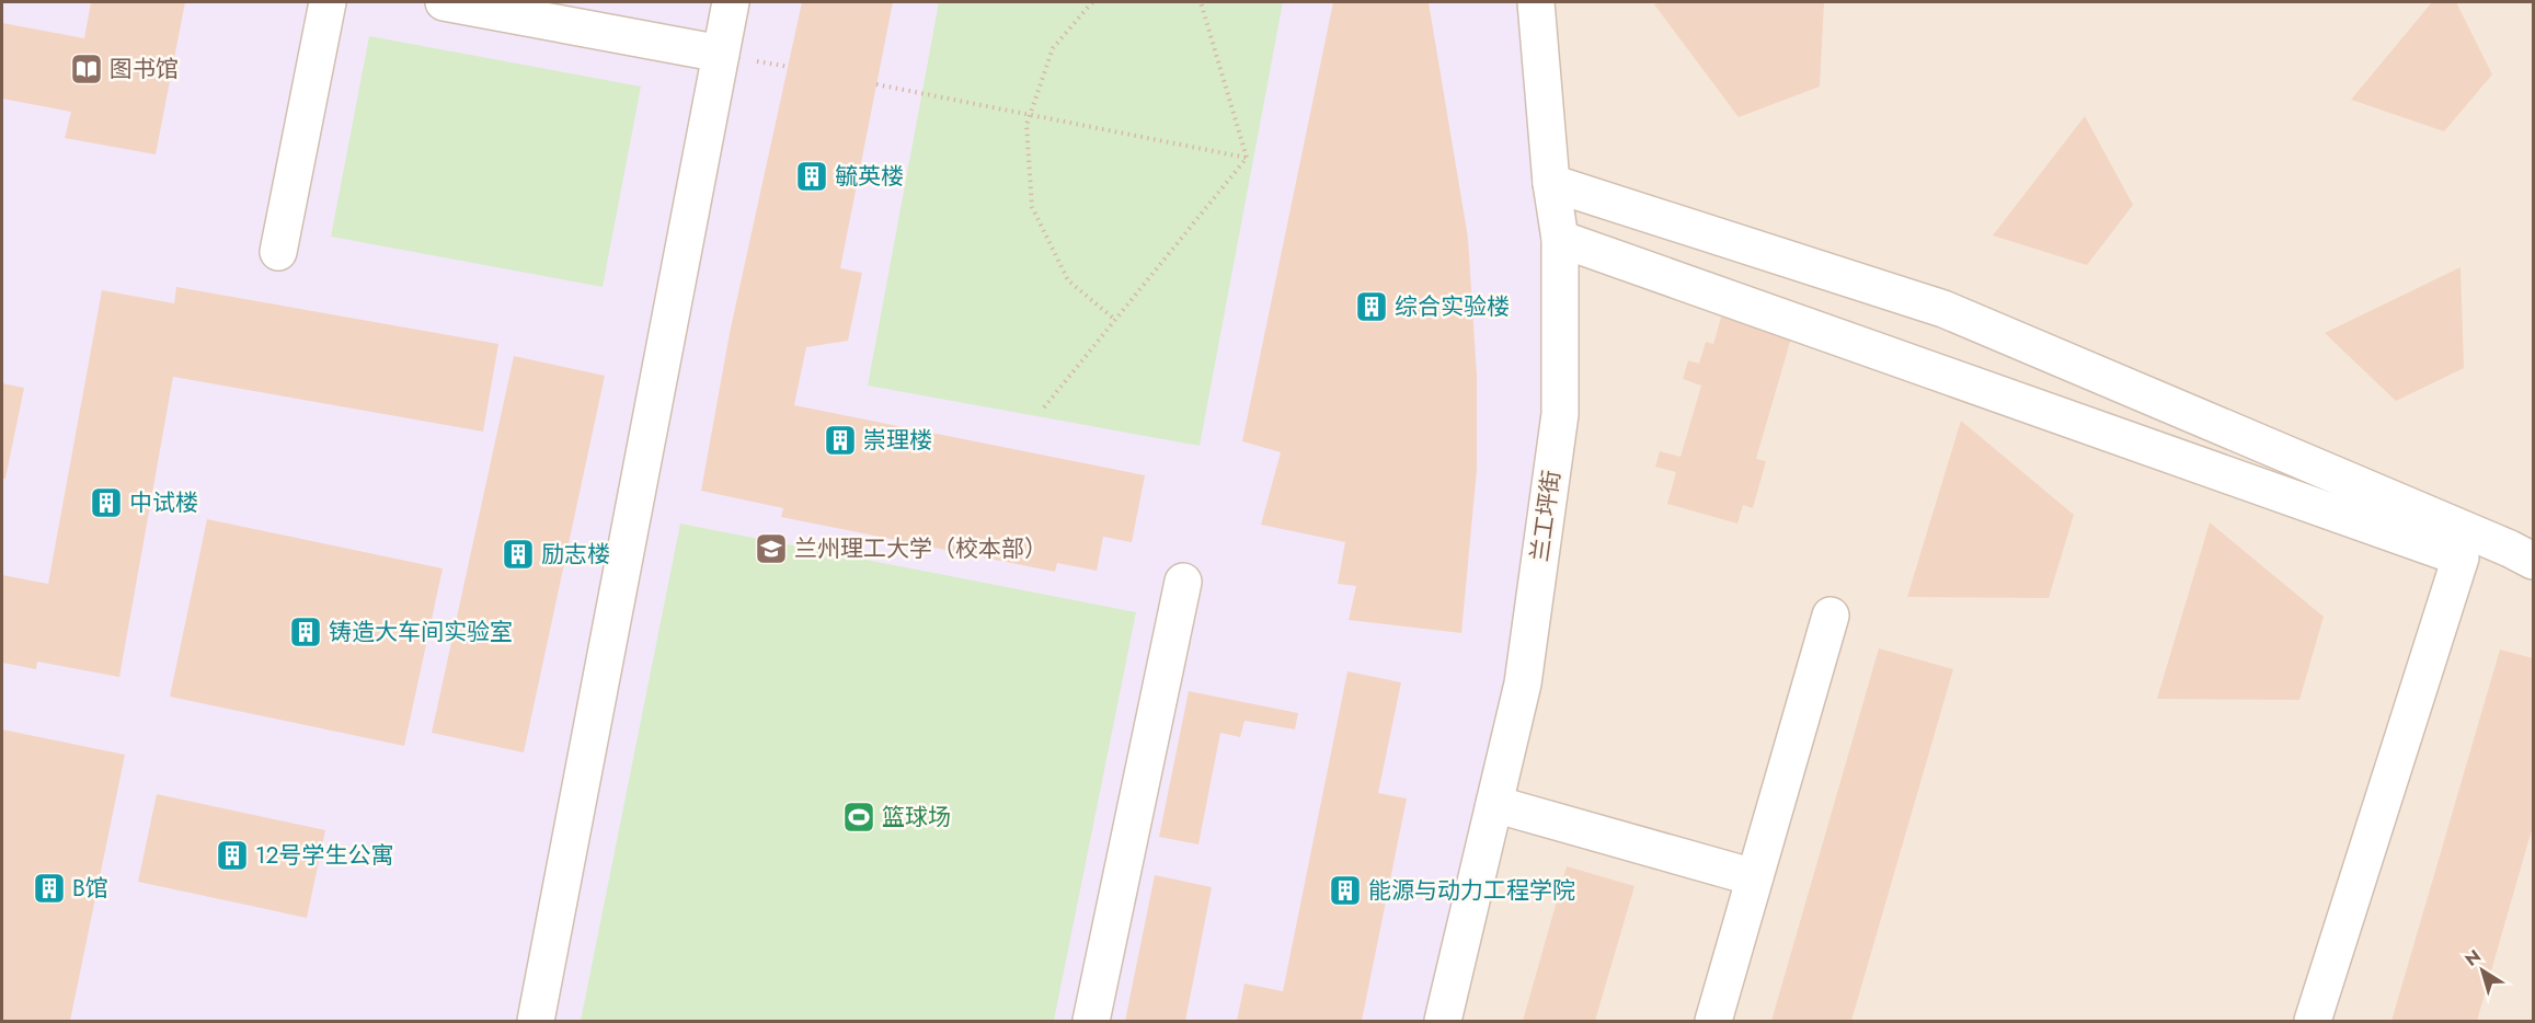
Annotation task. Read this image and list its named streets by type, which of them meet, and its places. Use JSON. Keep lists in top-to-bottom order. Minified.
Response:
{"streets":{"street":["兰工坪街"]},"places":{"library":["图书馆"],"building":["毓英楼","综合实验楼","崇理楼","中试楼","励志楼","铸造大车间实验室","12号学生公寓","B馆","能源与动力工程学院"],"school or university":["兰州理工大学（校本部）"],"sports":["篮球场"]},"north":"top left"}
